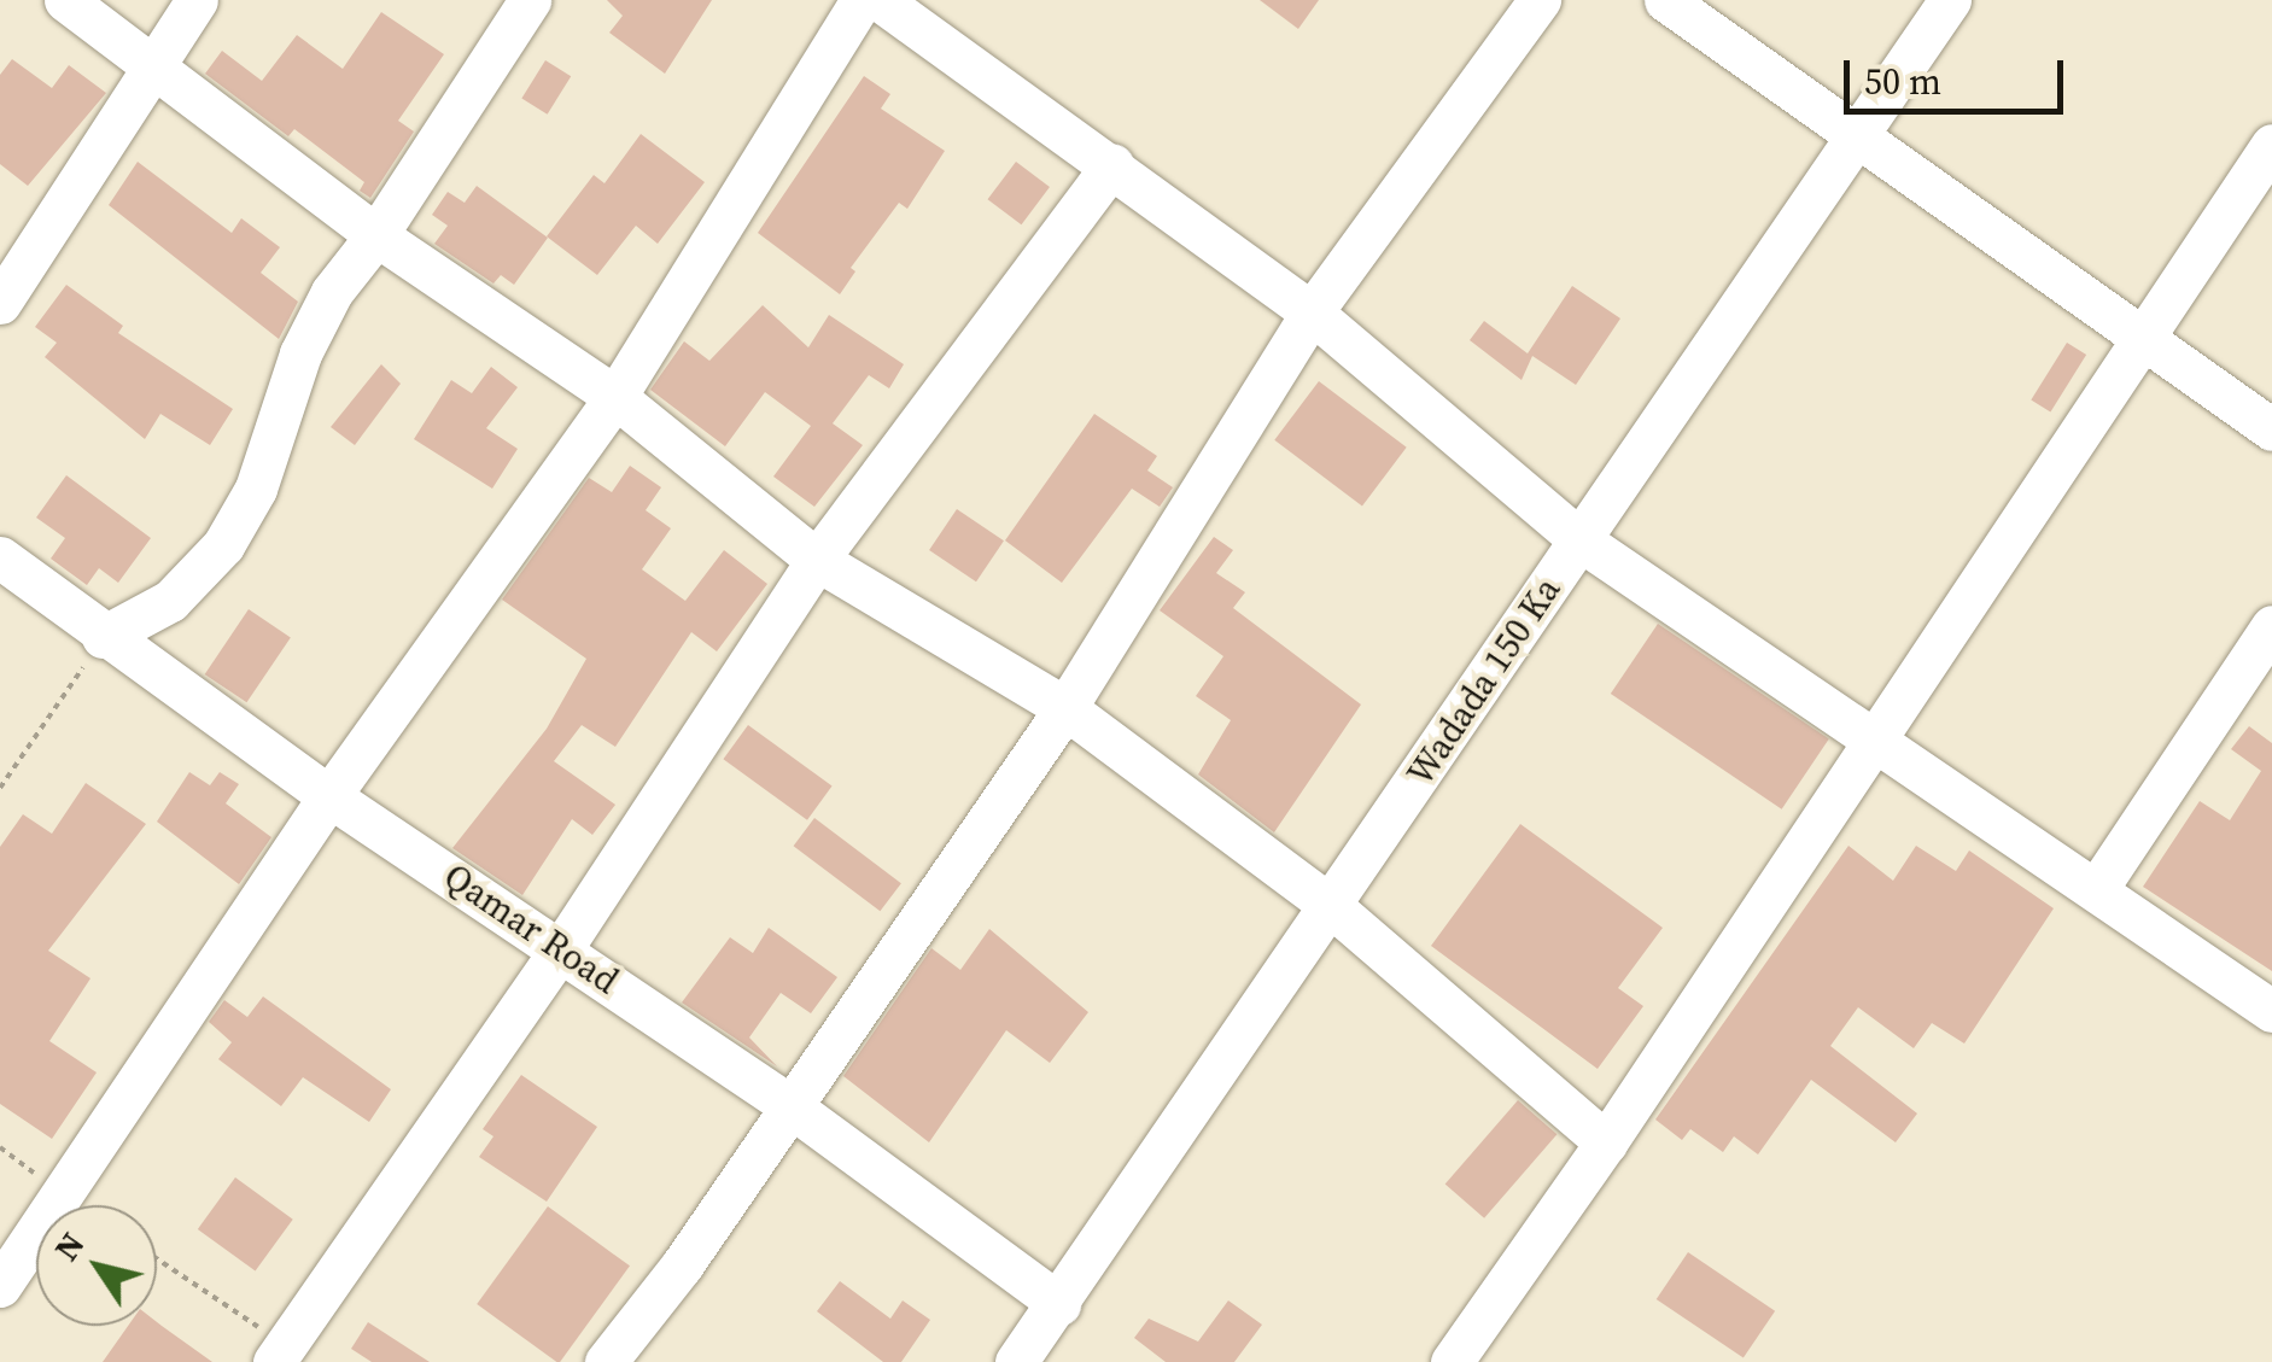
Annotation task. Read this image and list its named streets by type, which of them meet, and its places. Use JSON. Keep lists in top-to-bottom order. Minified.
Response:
{"streets":{"street":["Wadada 150 Ka","Qamar Road"]},"crossings":[["Wadada 150 Ka","Qamar Road"]],"scale_bar":"50 m","north":"top left"}
